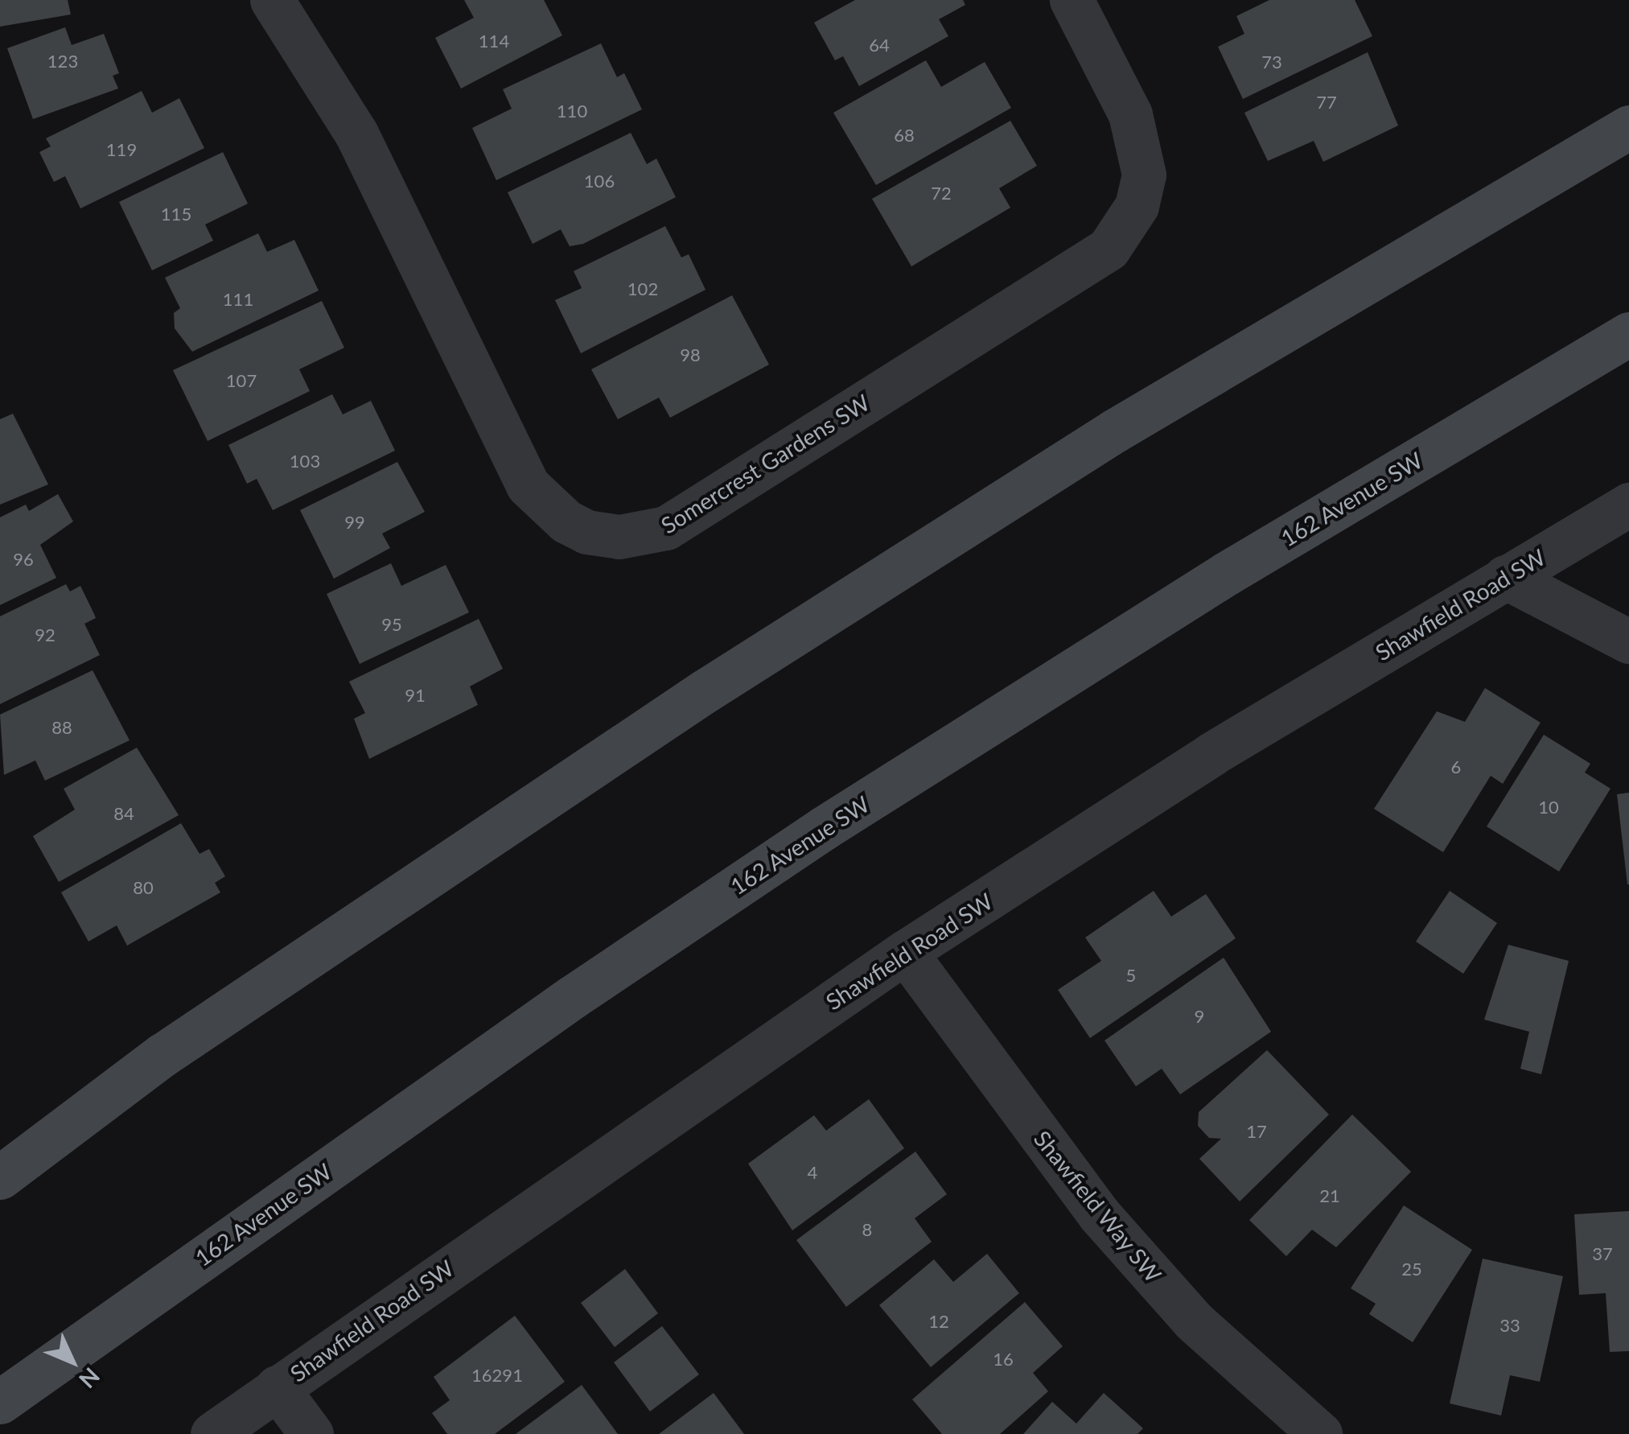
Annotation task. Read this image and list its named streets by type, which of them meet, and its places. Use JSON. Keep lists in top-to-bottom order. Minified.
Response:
{"streets":{"main road":["162 Avenue SW"],"street":["Somercrest Gardens SW","Shawfield Road SW","Shawfield Way SW"]},"crossings":[["Shawfield Road SW","Shawfield Way SW"]],"house_numbers":["114","64","123","73","77","110","68","119","106","72","115","102","111","98","107","103","99","96","95","92","91","88","6","10","84","80","5","9","17","4","21","8","37","25","12","33","16","16291"],"north":"bottom right"}
